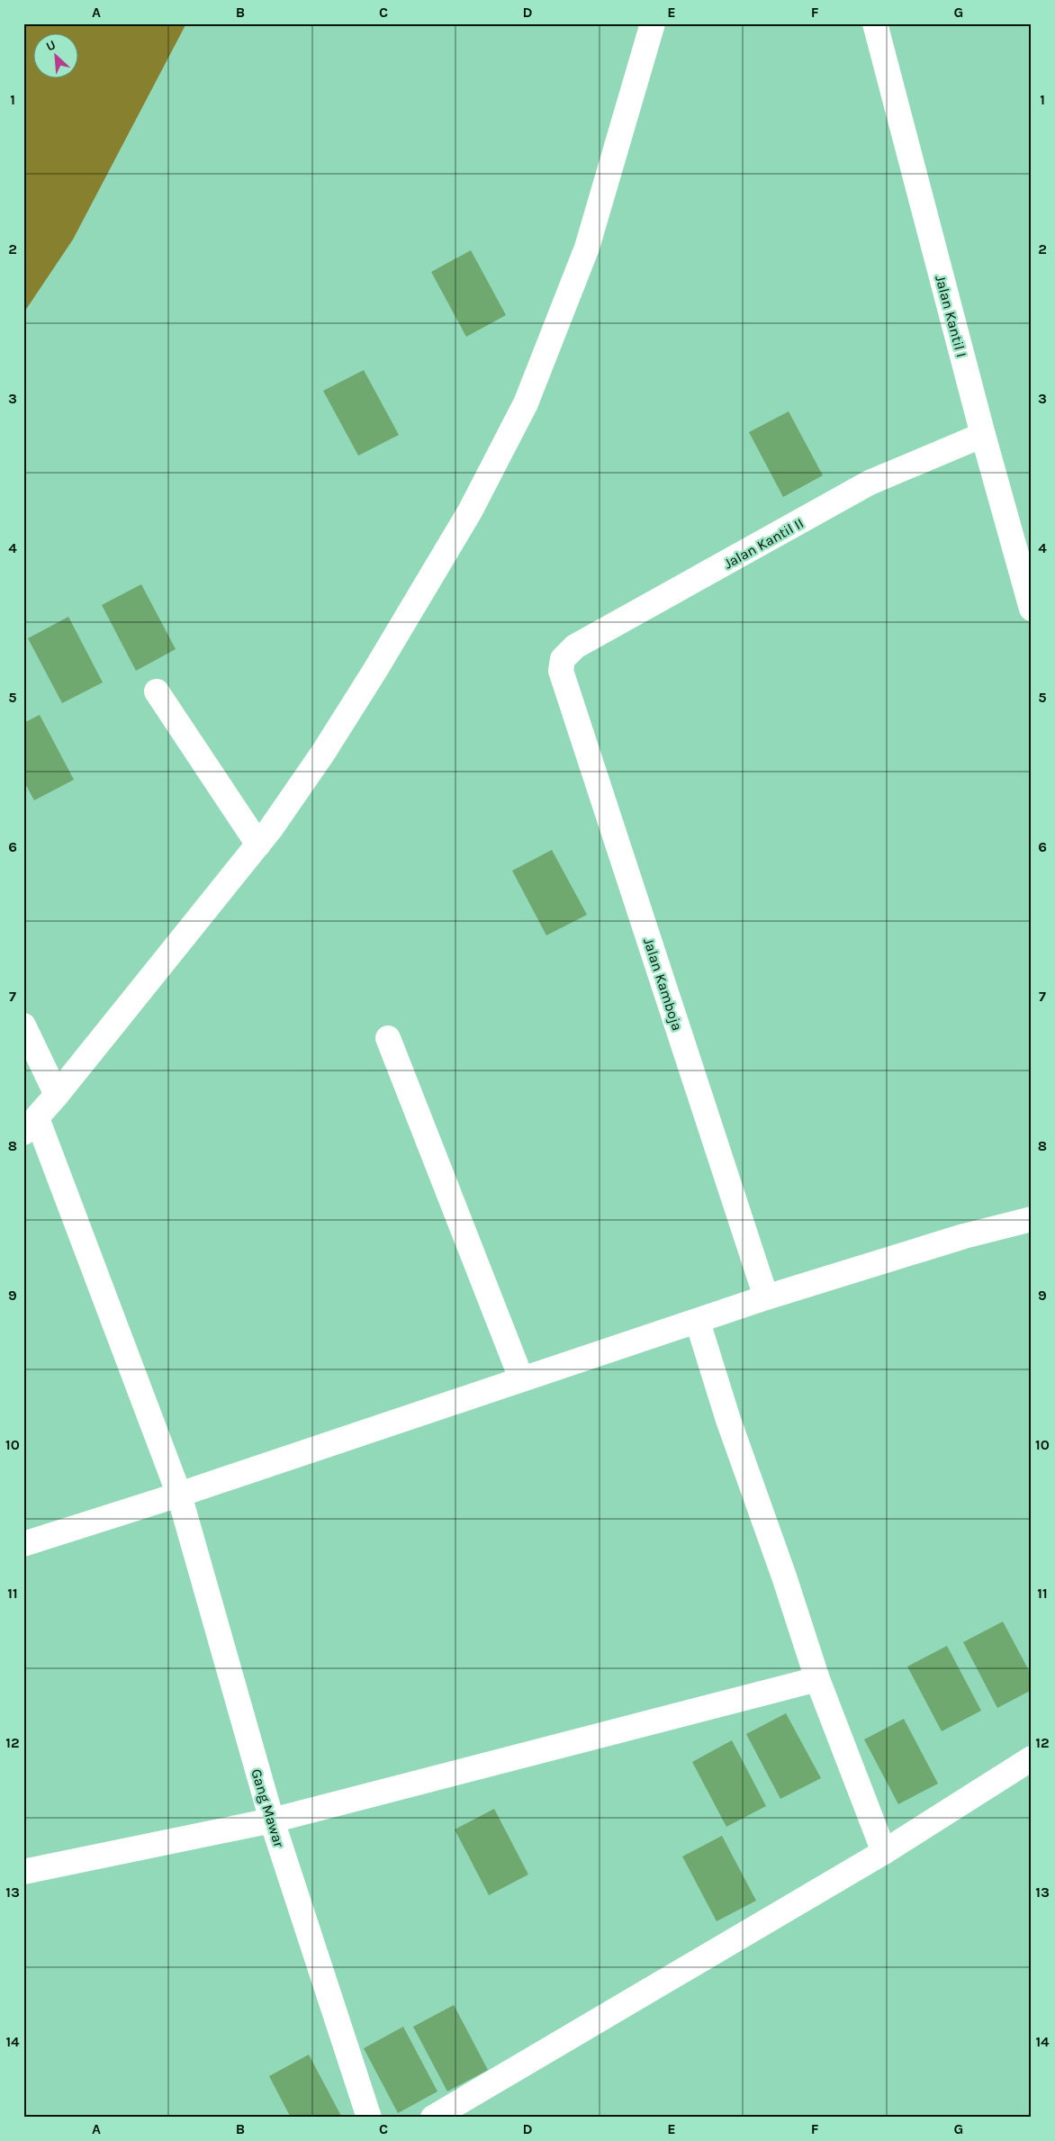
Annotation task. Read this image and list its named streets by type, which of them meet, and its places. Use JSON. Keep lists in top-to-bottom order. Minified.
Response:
{"streets":{"street":["Jalan Kantil I","Jalan Kantil II","Jalan Kamboja","Gang Mawar"]},"crossings":[["Jalan Kantil I","Jalan Kantil II"],["Jalan Kantil II","Jalan Kamboja"]],"north":"top left","grid":{"columns":["A","B","C","D","E","F","G"],"rows":["1","2","3","4","5","6","7","8","9","10","11","12","13","14"]}}
